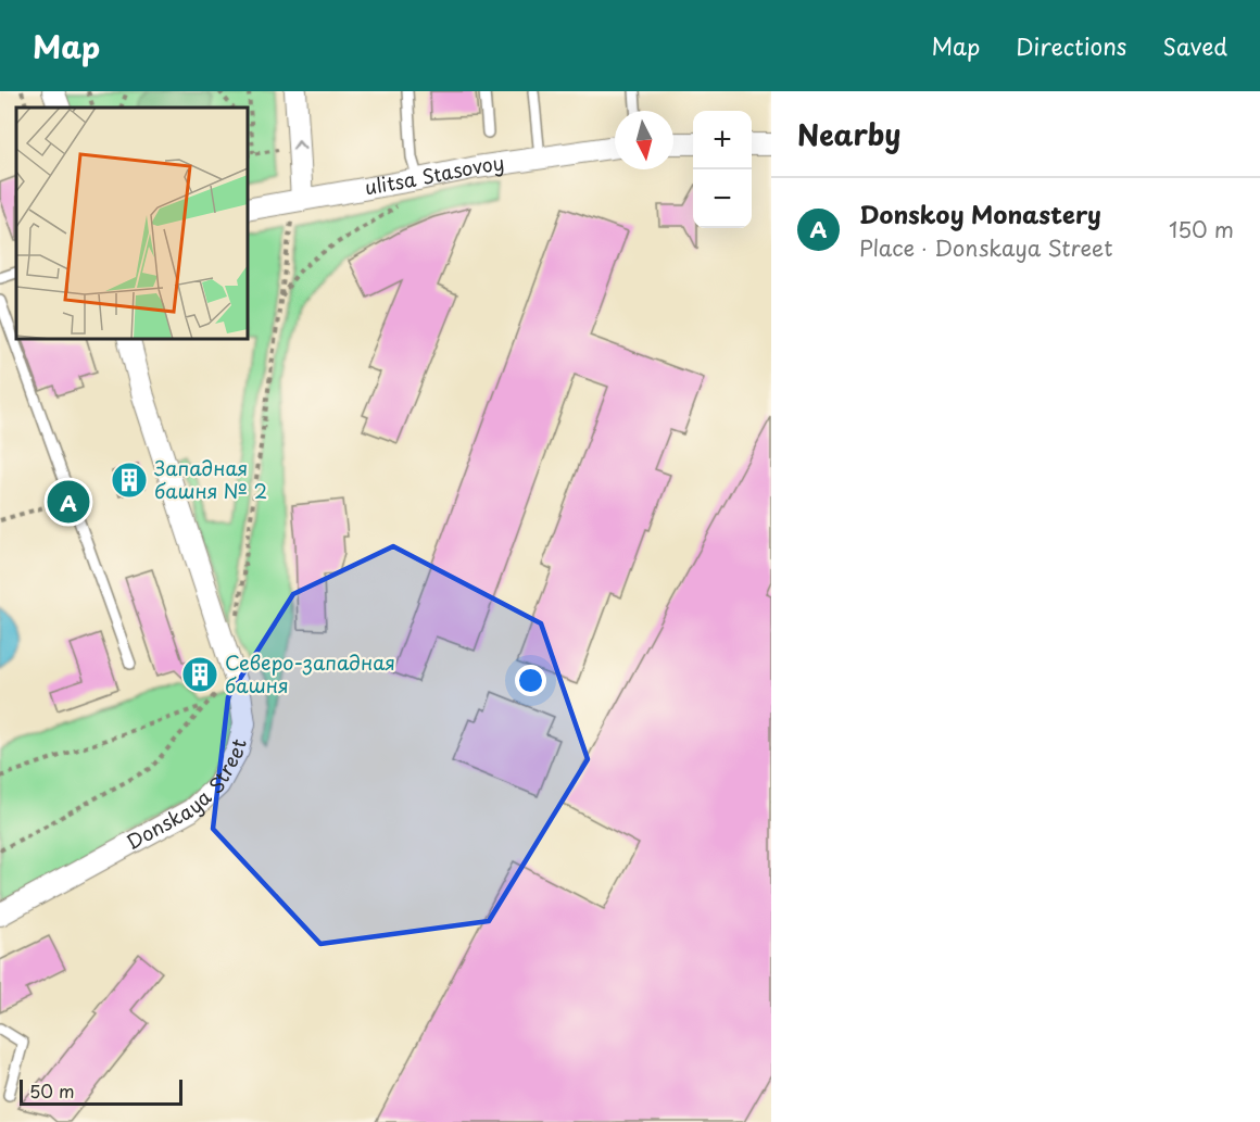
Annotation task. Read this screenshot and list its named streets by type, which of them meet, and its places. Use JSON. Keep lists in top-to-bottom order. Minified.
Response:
{"streets":{"street":["ulitsa Stasovoy","Donskaya Street"]},"places":{"building":["Западная башня № 2","Северо-западная башня"]},"scale_bar":"50 m","north":"bottom","page":{"header":"Map","nav":["Map","Directions","Saved"],"heading":"Nearby","map_buttons":["+","−"],"list":[{"mark":"A","name":"Donskoy Monastery","note":"Place · Donskaya Street","value":"150 m"}],"pins":"A","scale":"50 m"}}
